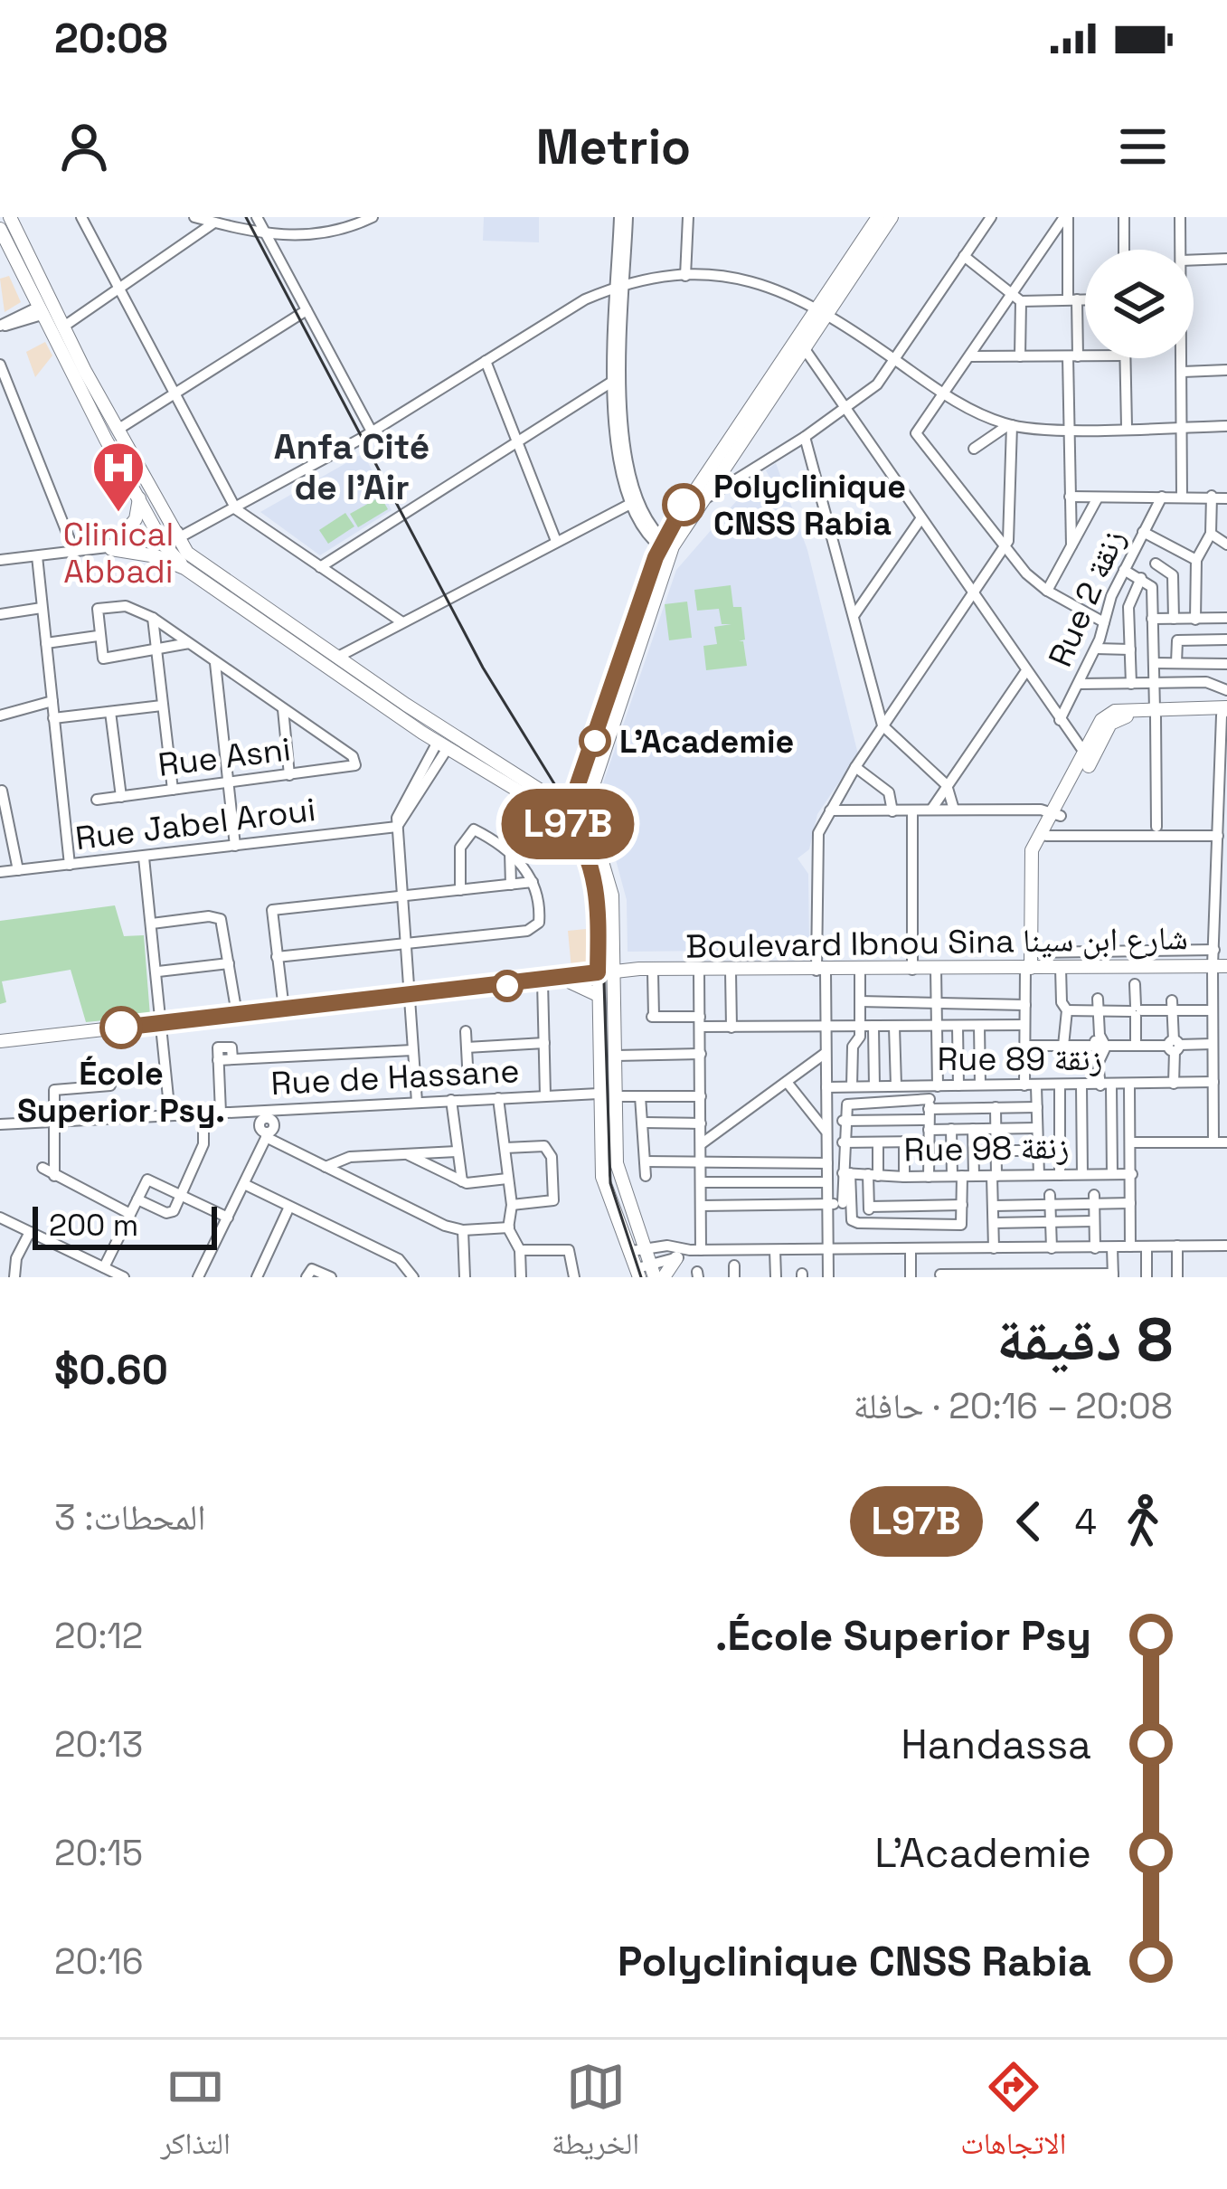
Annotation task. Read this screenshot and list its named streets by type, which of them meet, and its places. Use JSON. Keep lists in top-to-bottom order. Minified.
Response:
{"streets":{"main road":["Boulevard Ibnou Sina شارع ابن سينا"],"street":["Rue 2 زنقة","Rue Asni","Rue Jabel Aroui","Rue 89 زنقة","Rue de Hassane","Rue 98 زنقة"]},"districts":["Anfa Cité de l'Air"],"places":{"other":["Polyclinique CNSS Rabia","L'Academie","École Superior Psy."],"hospital":["Clinical Abbadi"]},"lines":["bus line L97B"],"scale_bar":"200 m","page":{"status":"20:08","header":"Metrio","on_map":"L97B","scale":"200 m","heading":["8 دقيقة","20:08 – 20:16 · حافلة","$0.60"],"legs":["4","L97B","المحطات: 3"],"list":[{"name":"École Superior Psy.","value":"20:12"},{"name":"Handassa","value":"20:13"},{"name":"L'Academie","value":"20:15"},{"name":"Polyclinique CNSS Rabia","value":"20:16"}],"tabs":["الاتجاهات","الخريطة","التذاكر"]}}
